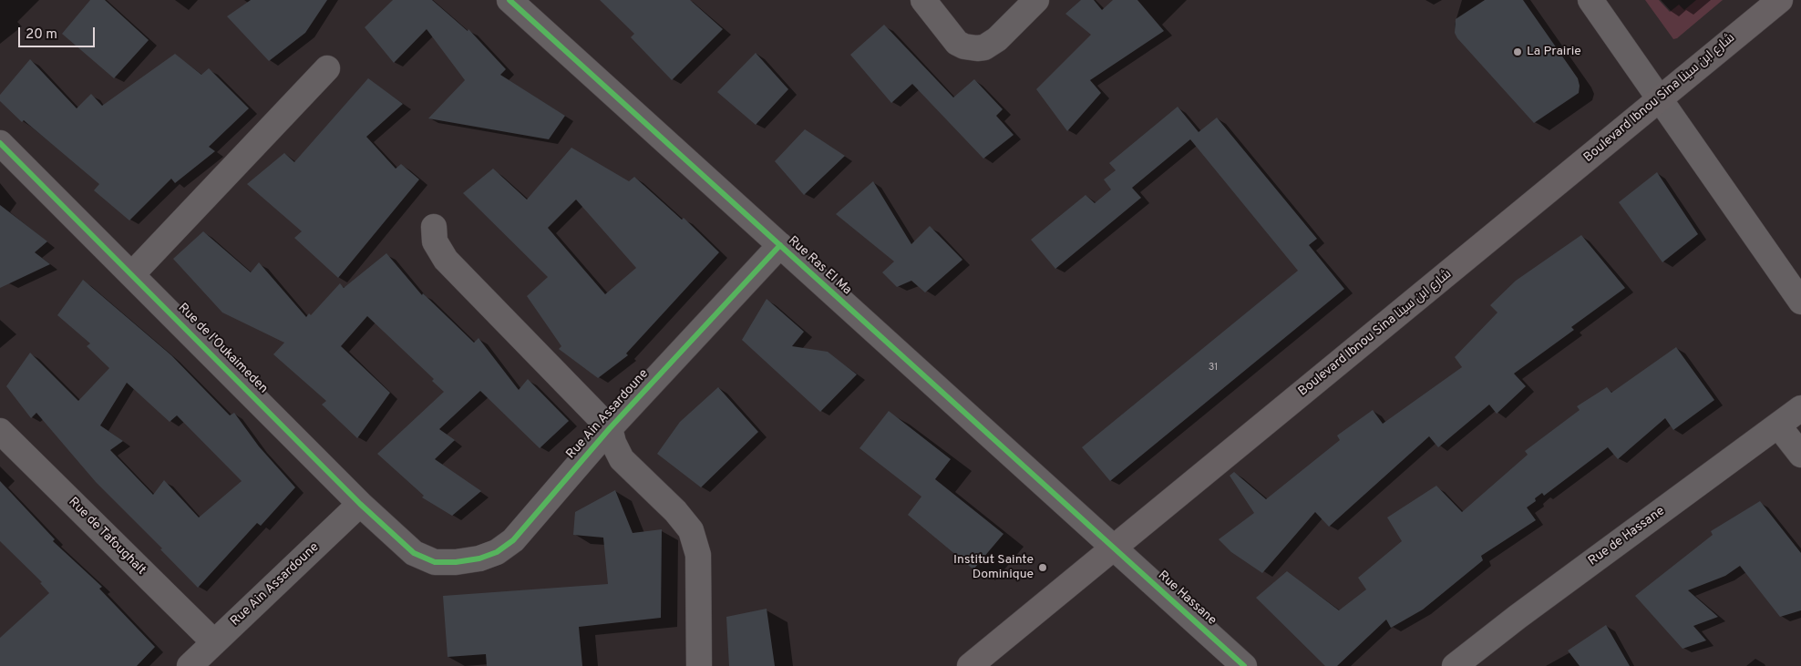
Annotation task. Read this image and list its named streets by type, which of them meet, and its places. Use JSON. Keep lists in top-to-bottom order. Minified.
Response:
{"streets":{"main road":["Boulevard Ibnou Sina شارع ابن سينا"],"street":["Rue Ras El Ma","Rue de l'Oukaimeden","Rue Ain Assardoune","Rue de Tafoughalt","Rue de Hassane","Rue Hassane"]},"crossings":[["Boulevard Ibnou Sina شارع ابن سينا","Rue Ras El Ma"],["Boulevard Ibnou Sina شارع ابن سينا","Rue Hassane"],["Rue Ras El Ma","Rue Ain Assardoune"],["Rue Ras El Ma","Rue Hassane"],["Rue de l'Oukaimeden","Rue Ain Assardoune"],["Rue Ain Assardoune","Rue de Tafoughalt"]],"places":["La Prairie","Institut Sainte Dominique"],"house_numbers":["31"],"scale_bar":"20 m"}
